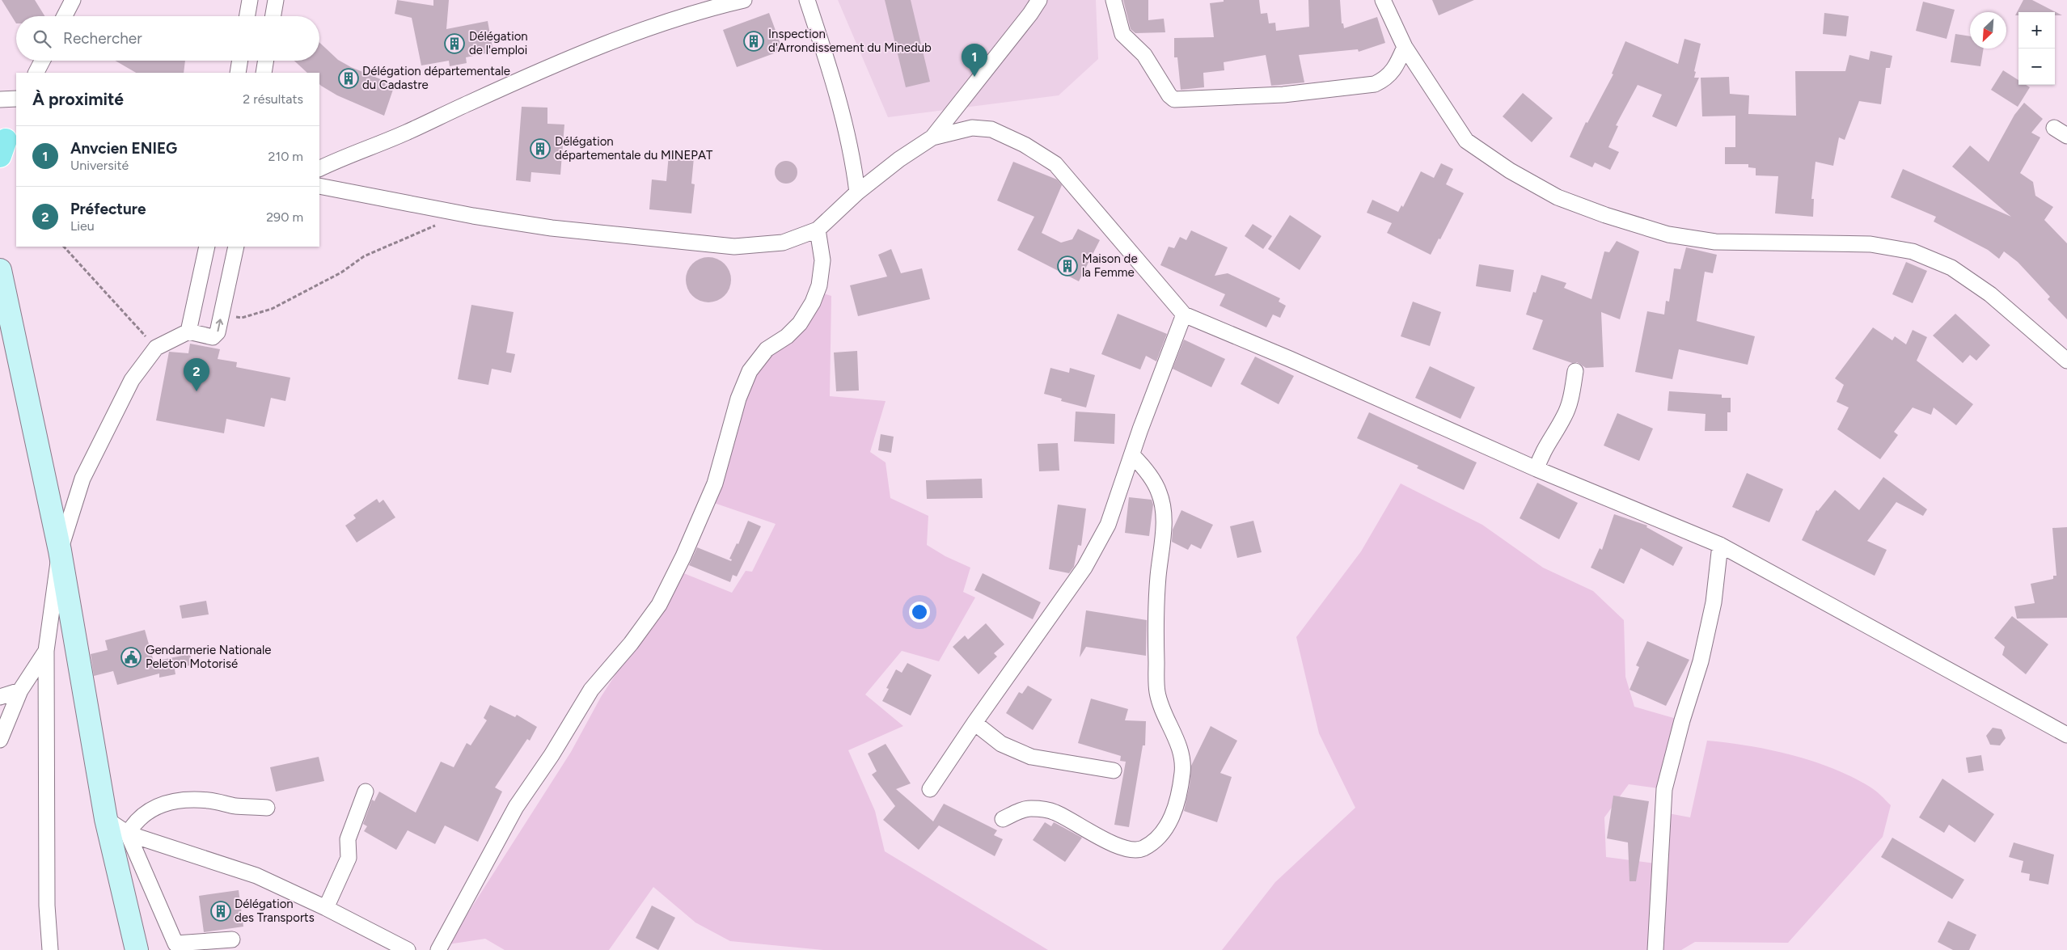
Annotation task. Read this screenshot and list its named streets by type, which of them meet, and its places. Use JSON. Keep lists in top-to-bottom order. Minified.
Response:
{"places":{"building":["Inspection d'Arrondissement du Minedub","Délégation de l'emploi","Délégation départementale du Cadastre","Délégation départementale du MINEPAT","Maison de la Femme","Délégation des Transports"],"public building":["Gendarmerie Nationale Peleton Motorisé"]},"north":"bottom left","page":{"map_buttons":["+","−"],"search":"Rechercher","pins":["1","2"],"heading":["À proximité","2 résultats"],"list":[{"mark":"1","name":"Anvcien ENIEG","note":"Université","value":"210 m"},{"mark":"2","name":"Préfecture","note":"Lieu","value":"290 m"}]}}
